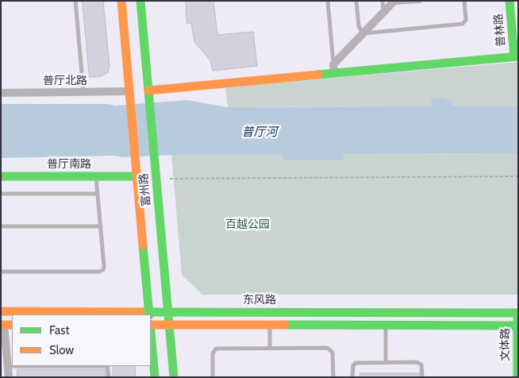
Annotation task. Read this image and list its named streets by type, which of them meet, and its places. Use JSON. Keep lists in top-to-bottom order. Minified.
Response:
{"streets":{"main road":["普林路","普厅南路","富州路","东风路","文体路"],"street":["普厅北路"]},"crossings":[["普厅北路","富州路"],["普厅南路","富州路"],["富州路","东风路"],["东风路","文体路"]],"water":["普厅河"],"parks":["百越公园"],"legend":["Fast","Slow"]}
